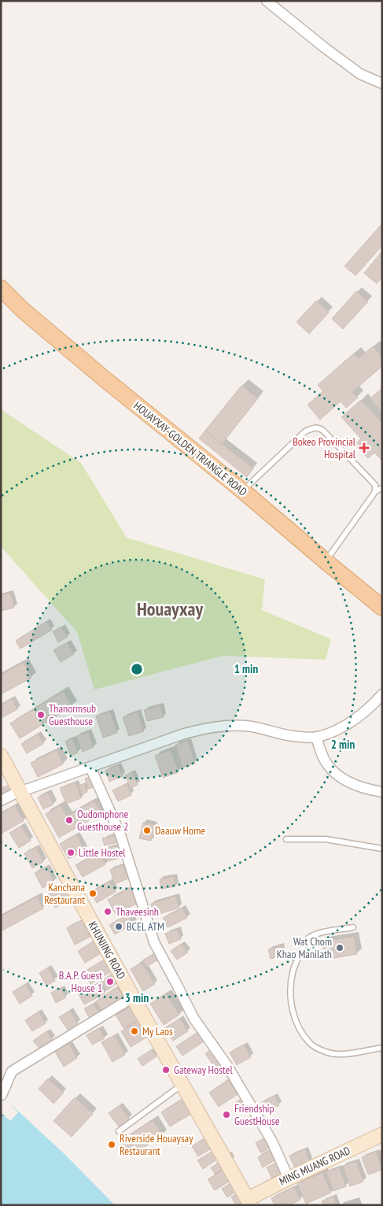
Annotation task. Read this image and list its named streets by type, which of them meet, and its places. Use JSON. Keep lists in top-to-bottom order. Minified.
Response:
{"streets":{"main road":["HOUAYXAY-GOLDEN TRIANGLE ROAD","KHUNJING ROAD","MING MUANG ROAD"]},"crossings":[["KHUNJING ROAD","MING MUANG ROAD"]],"districts":["Houayxay"],"places":{"health":["Bokeo Provincial Hospital"],"other":["Thanormsub Guesthouse","Oudomphone Guesthouse 2","Daauw Home","Little Hostel","Kanchana Restaurant","Thaveesinh","BCEL ATM","Wat Chom Khao Manilath","B.A.P. Guest House 1","My Laos","Gateway Hostel","Friendship GuestHouse","Riverside Houaysay Restaurant"]},"rings":["1 min","2 min","3 min"]}
